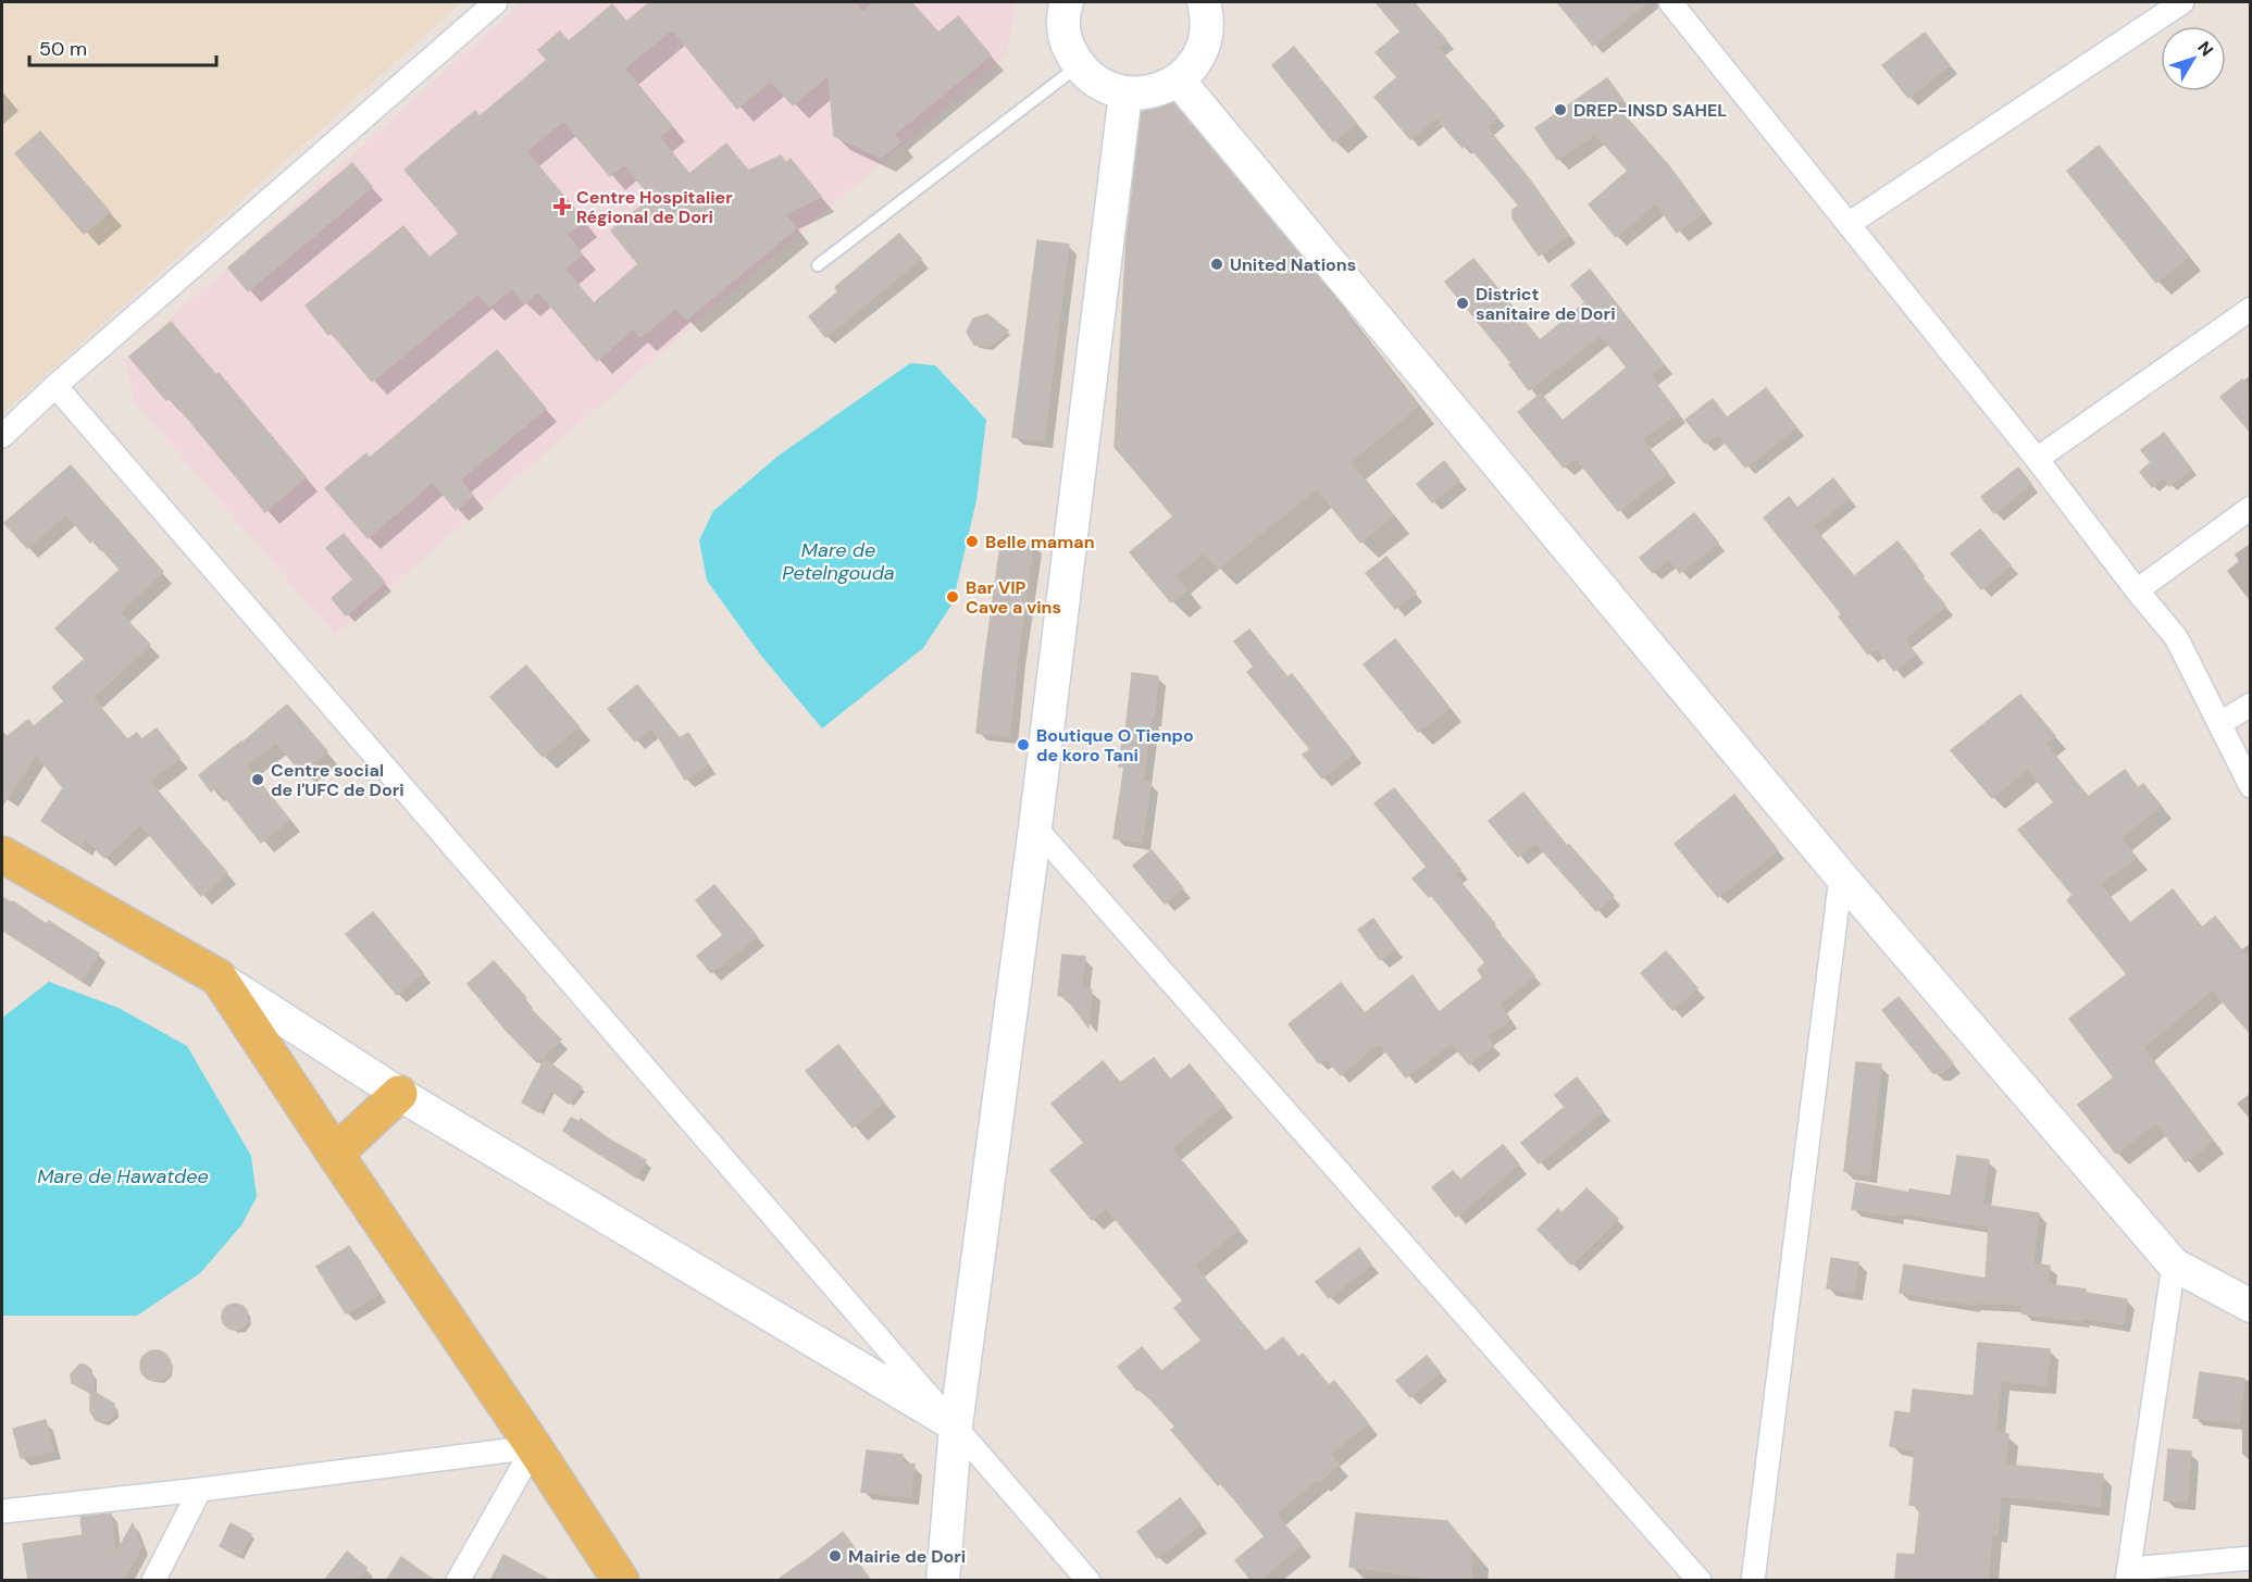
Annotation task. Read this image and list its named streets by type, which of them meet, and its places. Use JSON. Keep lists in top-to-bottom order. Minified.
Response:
{"water":["Mare de Petelngouda","Mare de Hawatdee"],"places":{"other":["DREP-INSD SAHEL","United Nations","District sanitaire de Dori","Belle maman","Bar VIP Cave a vins","Boutique O Tienpo de koro Tani","Centre social de l'UFC de Dori","Mairie de Dori"],"health":["Centre Hospitalier Régional de Dori"]},"scale_bar":"50 m","north":"top right"}
